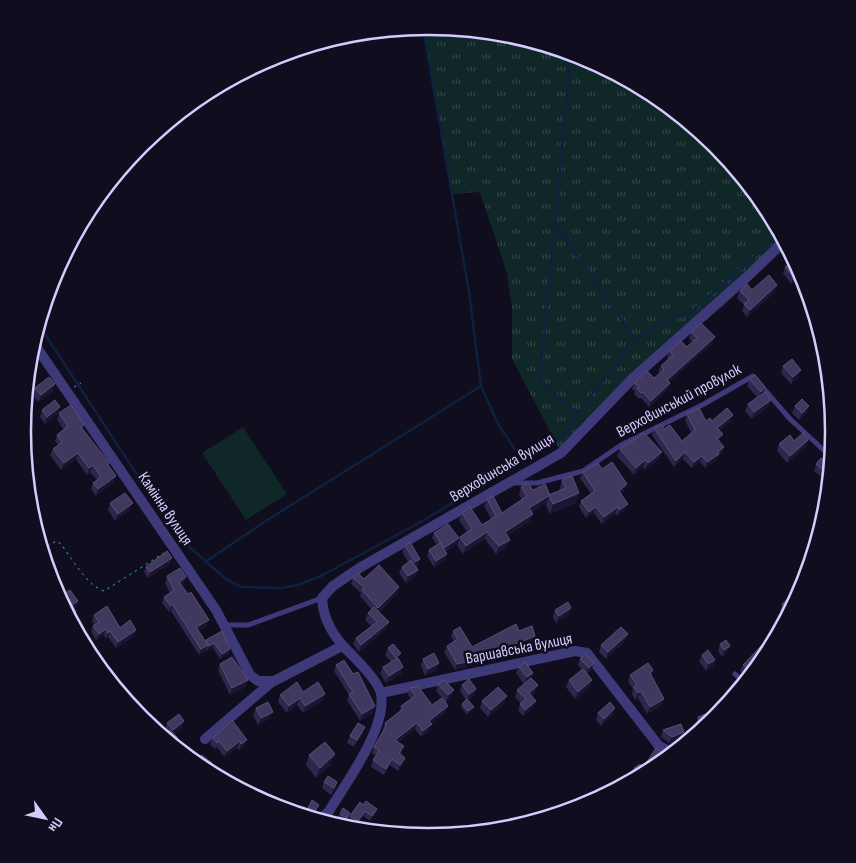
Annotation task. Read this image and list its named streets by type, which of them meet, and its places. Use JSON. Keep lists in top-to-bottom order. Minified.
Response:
{"streets":{"street":["Верховинська вулиця","Камінна вулиця","Варшавська вулиця"],"lane":["Верховинський провулок"]},"crossings":[["Верховинський провулок","Верховинська вулиця"]],"north":"bottom right"}
